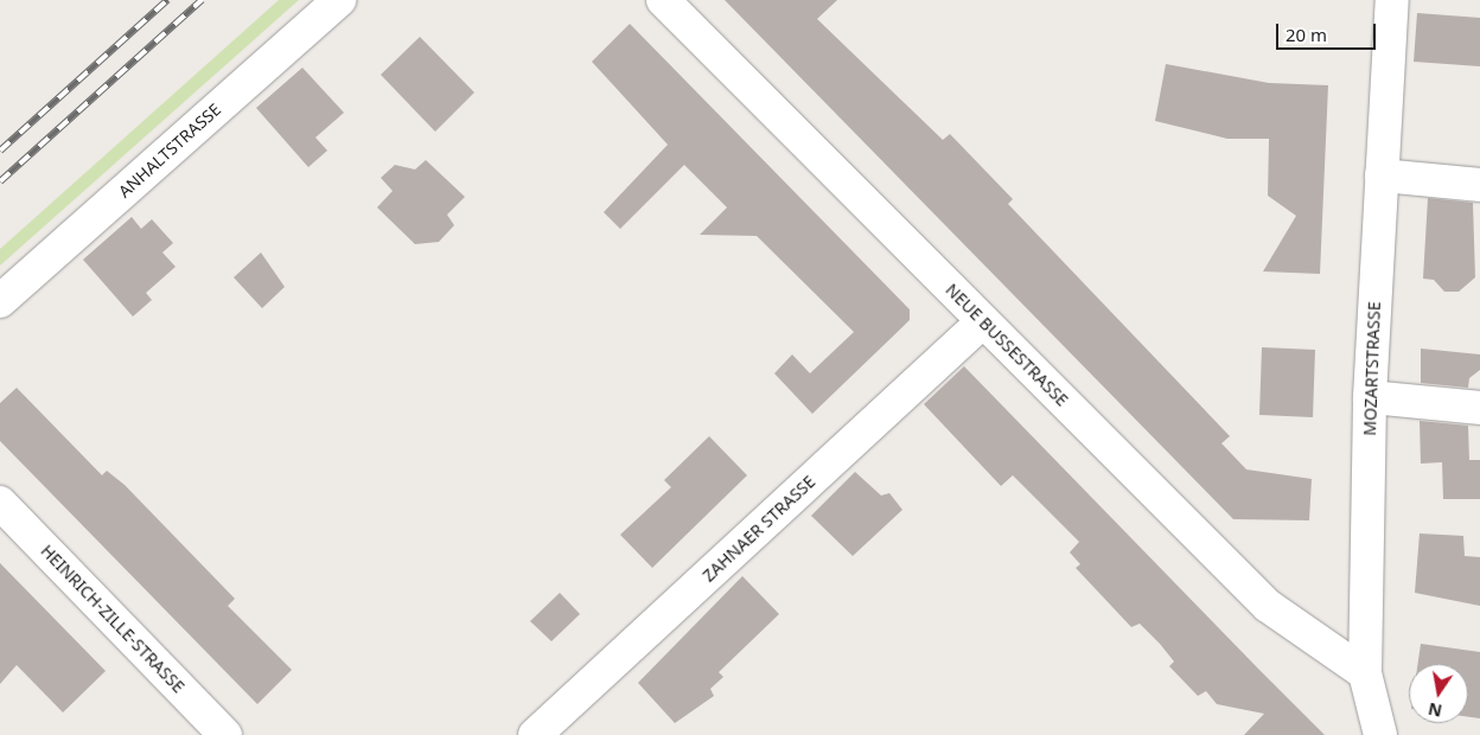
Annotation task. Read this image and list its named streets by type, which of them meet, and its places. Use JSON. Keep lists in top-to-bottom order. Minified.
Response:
{"streets":{"street":["ANHALTSTRASSE","NEUE BUSSESTRASSE","MOZARTSTRASSE","ZAHNAER STRASSE","HEINRICH-ZILLE-STRASSE"]},"crossings":[["NEUE BUSSESTRASSE","MOZARTSTRASSE"],["NEUE BUSSESTRASSE","ZAHNAER STRASSE"]],"scale_bar":"20 m","north":"bottom"}
